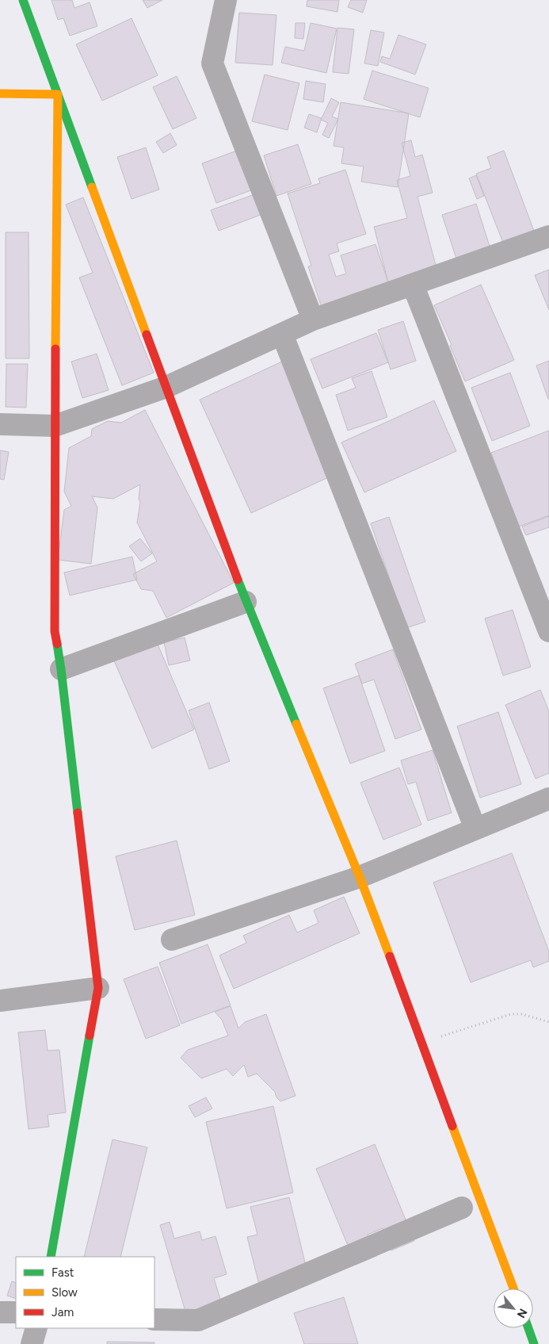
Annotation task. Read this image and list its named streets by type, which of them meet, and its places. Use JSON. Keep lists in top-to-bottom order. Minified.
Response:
{"legend":["Fast","Slow","Jam"],"north":"bottom right"}
